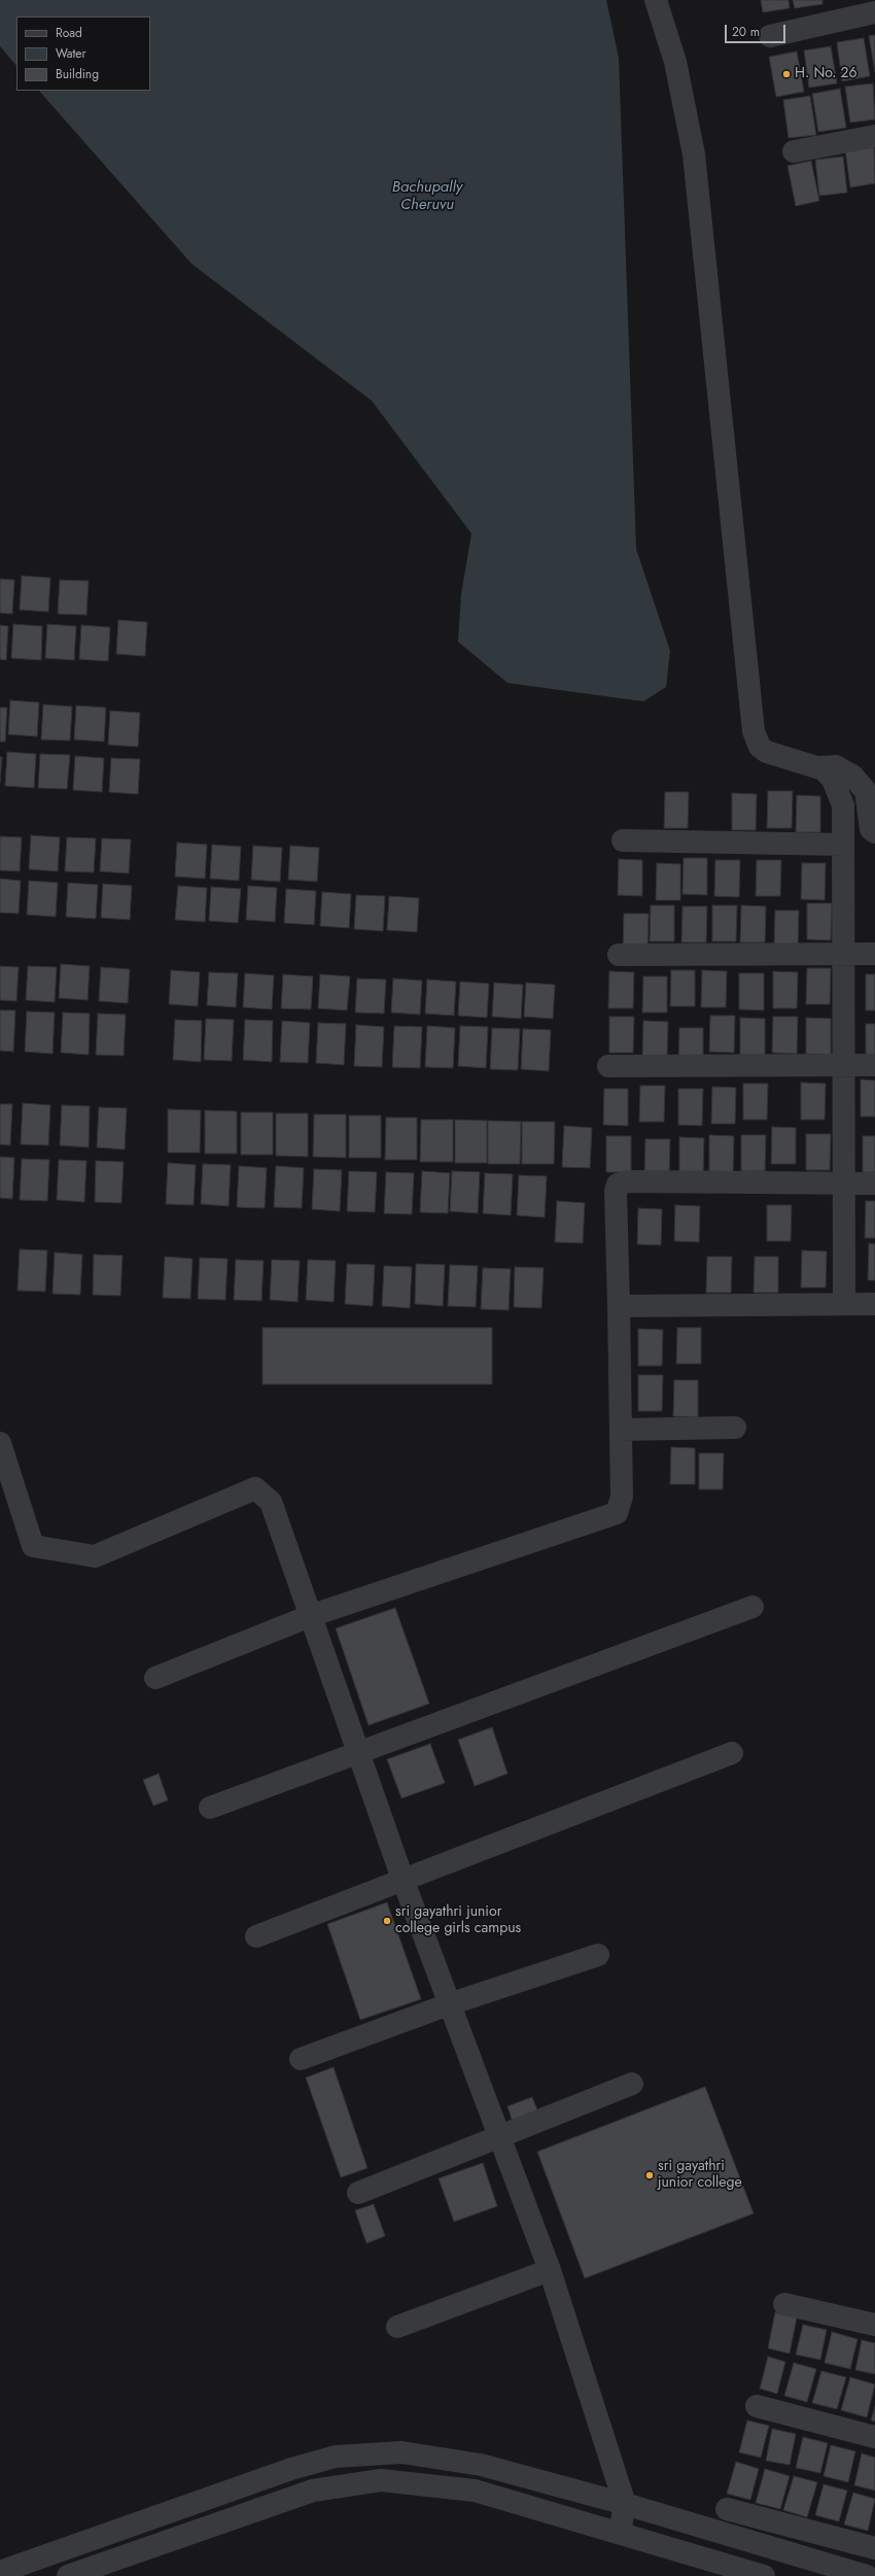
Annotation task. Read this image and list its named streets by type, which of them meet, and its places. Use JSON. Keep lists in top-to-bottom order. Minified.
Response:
{"water":["Bachupally Cheruvu"],"places":["H. No. 26","sri gayathri junior college girls campus","sri gayathri junior college"],"legend":["Road","Water","Building"],"scale_bar":"20 m"}
